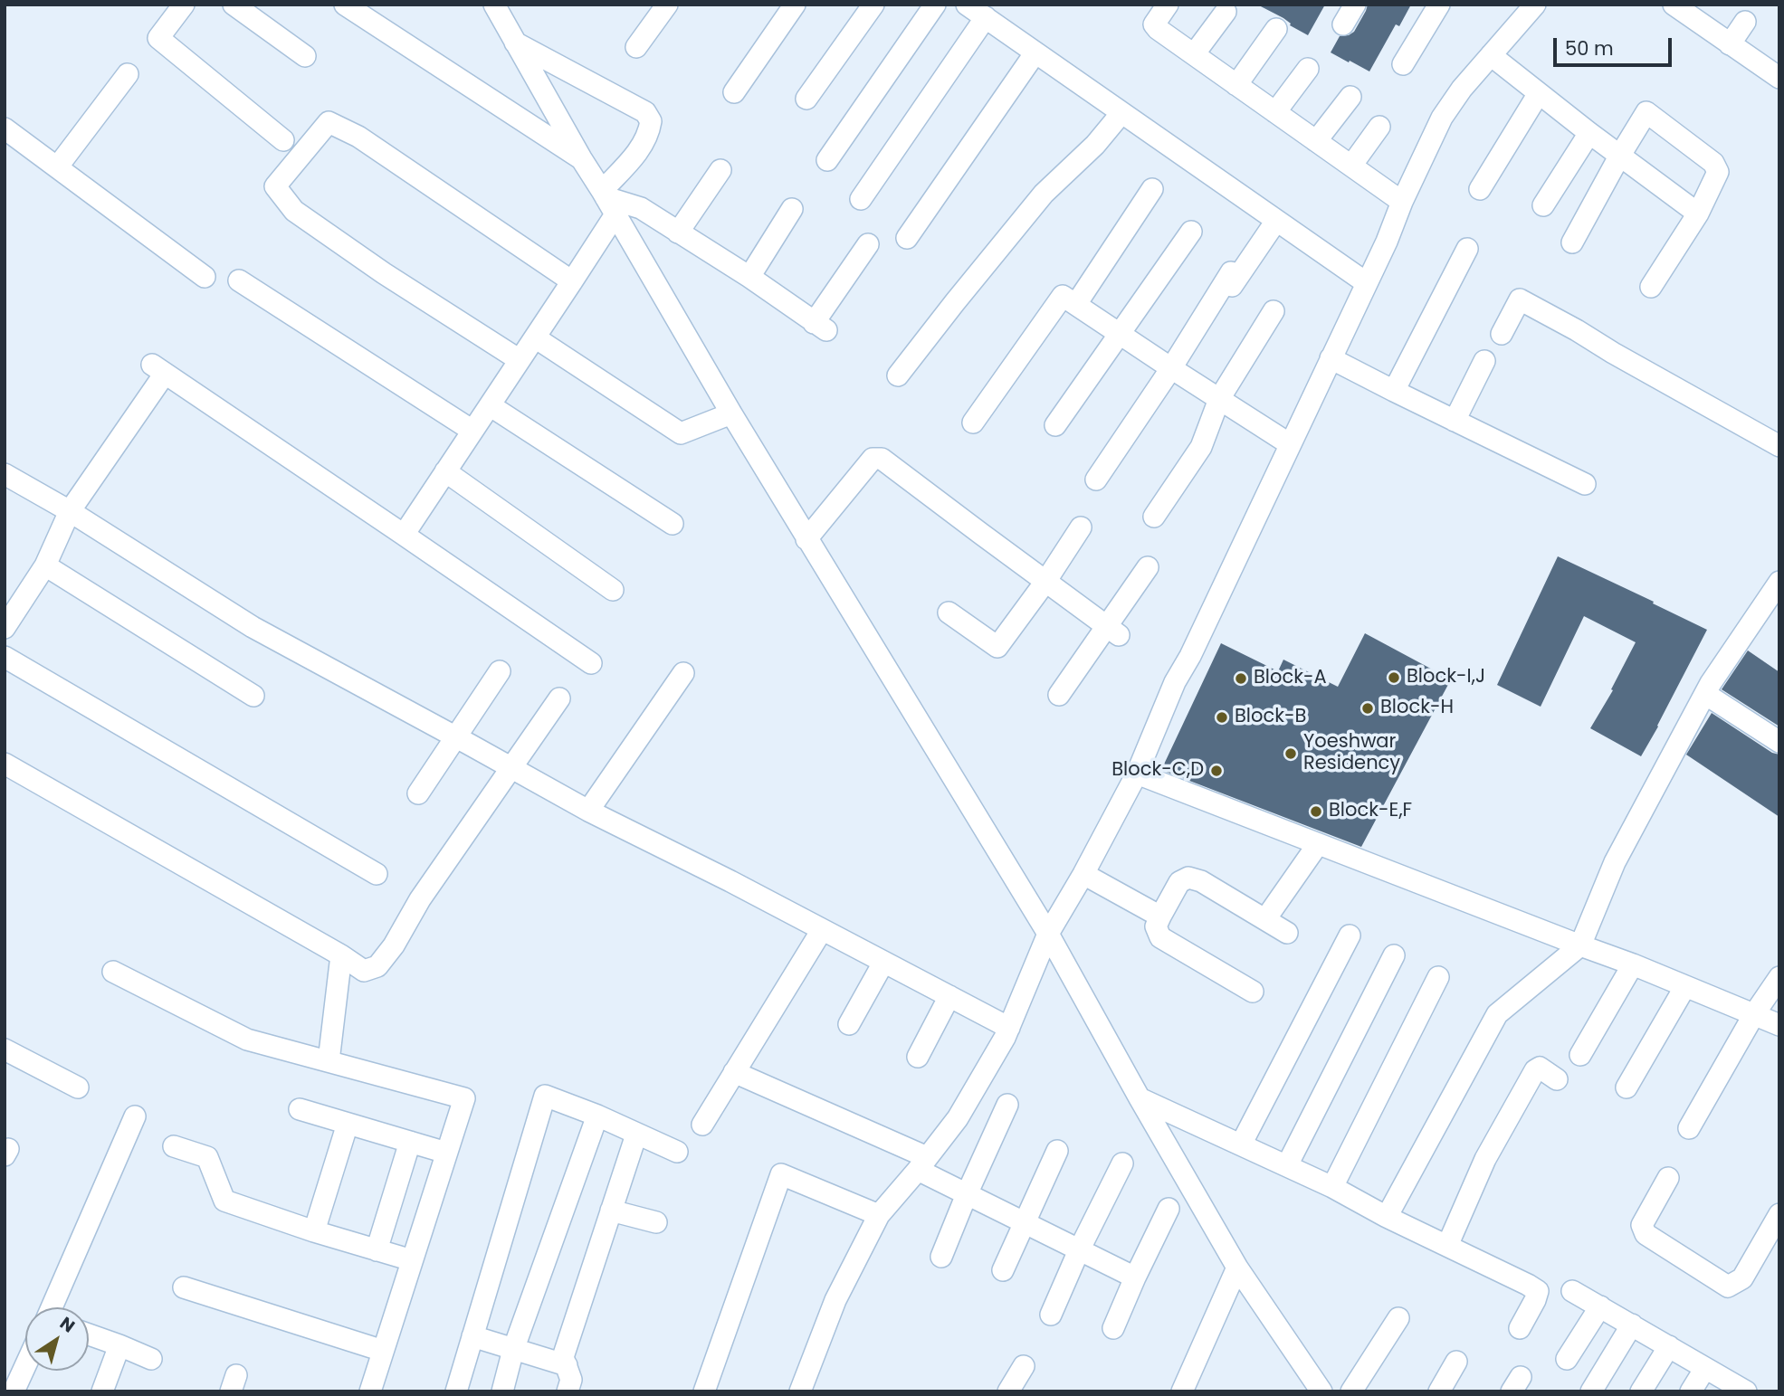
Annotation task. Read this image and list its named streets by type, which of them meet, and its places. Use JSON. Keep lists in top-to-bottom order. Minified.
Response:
{"places":["Block-I,J","Block-A","Block-H","Block-B","Yoeshwar Residency","Block-C,D","Block-E,F"],"scale_bar":"50 m","north":"top right"}
